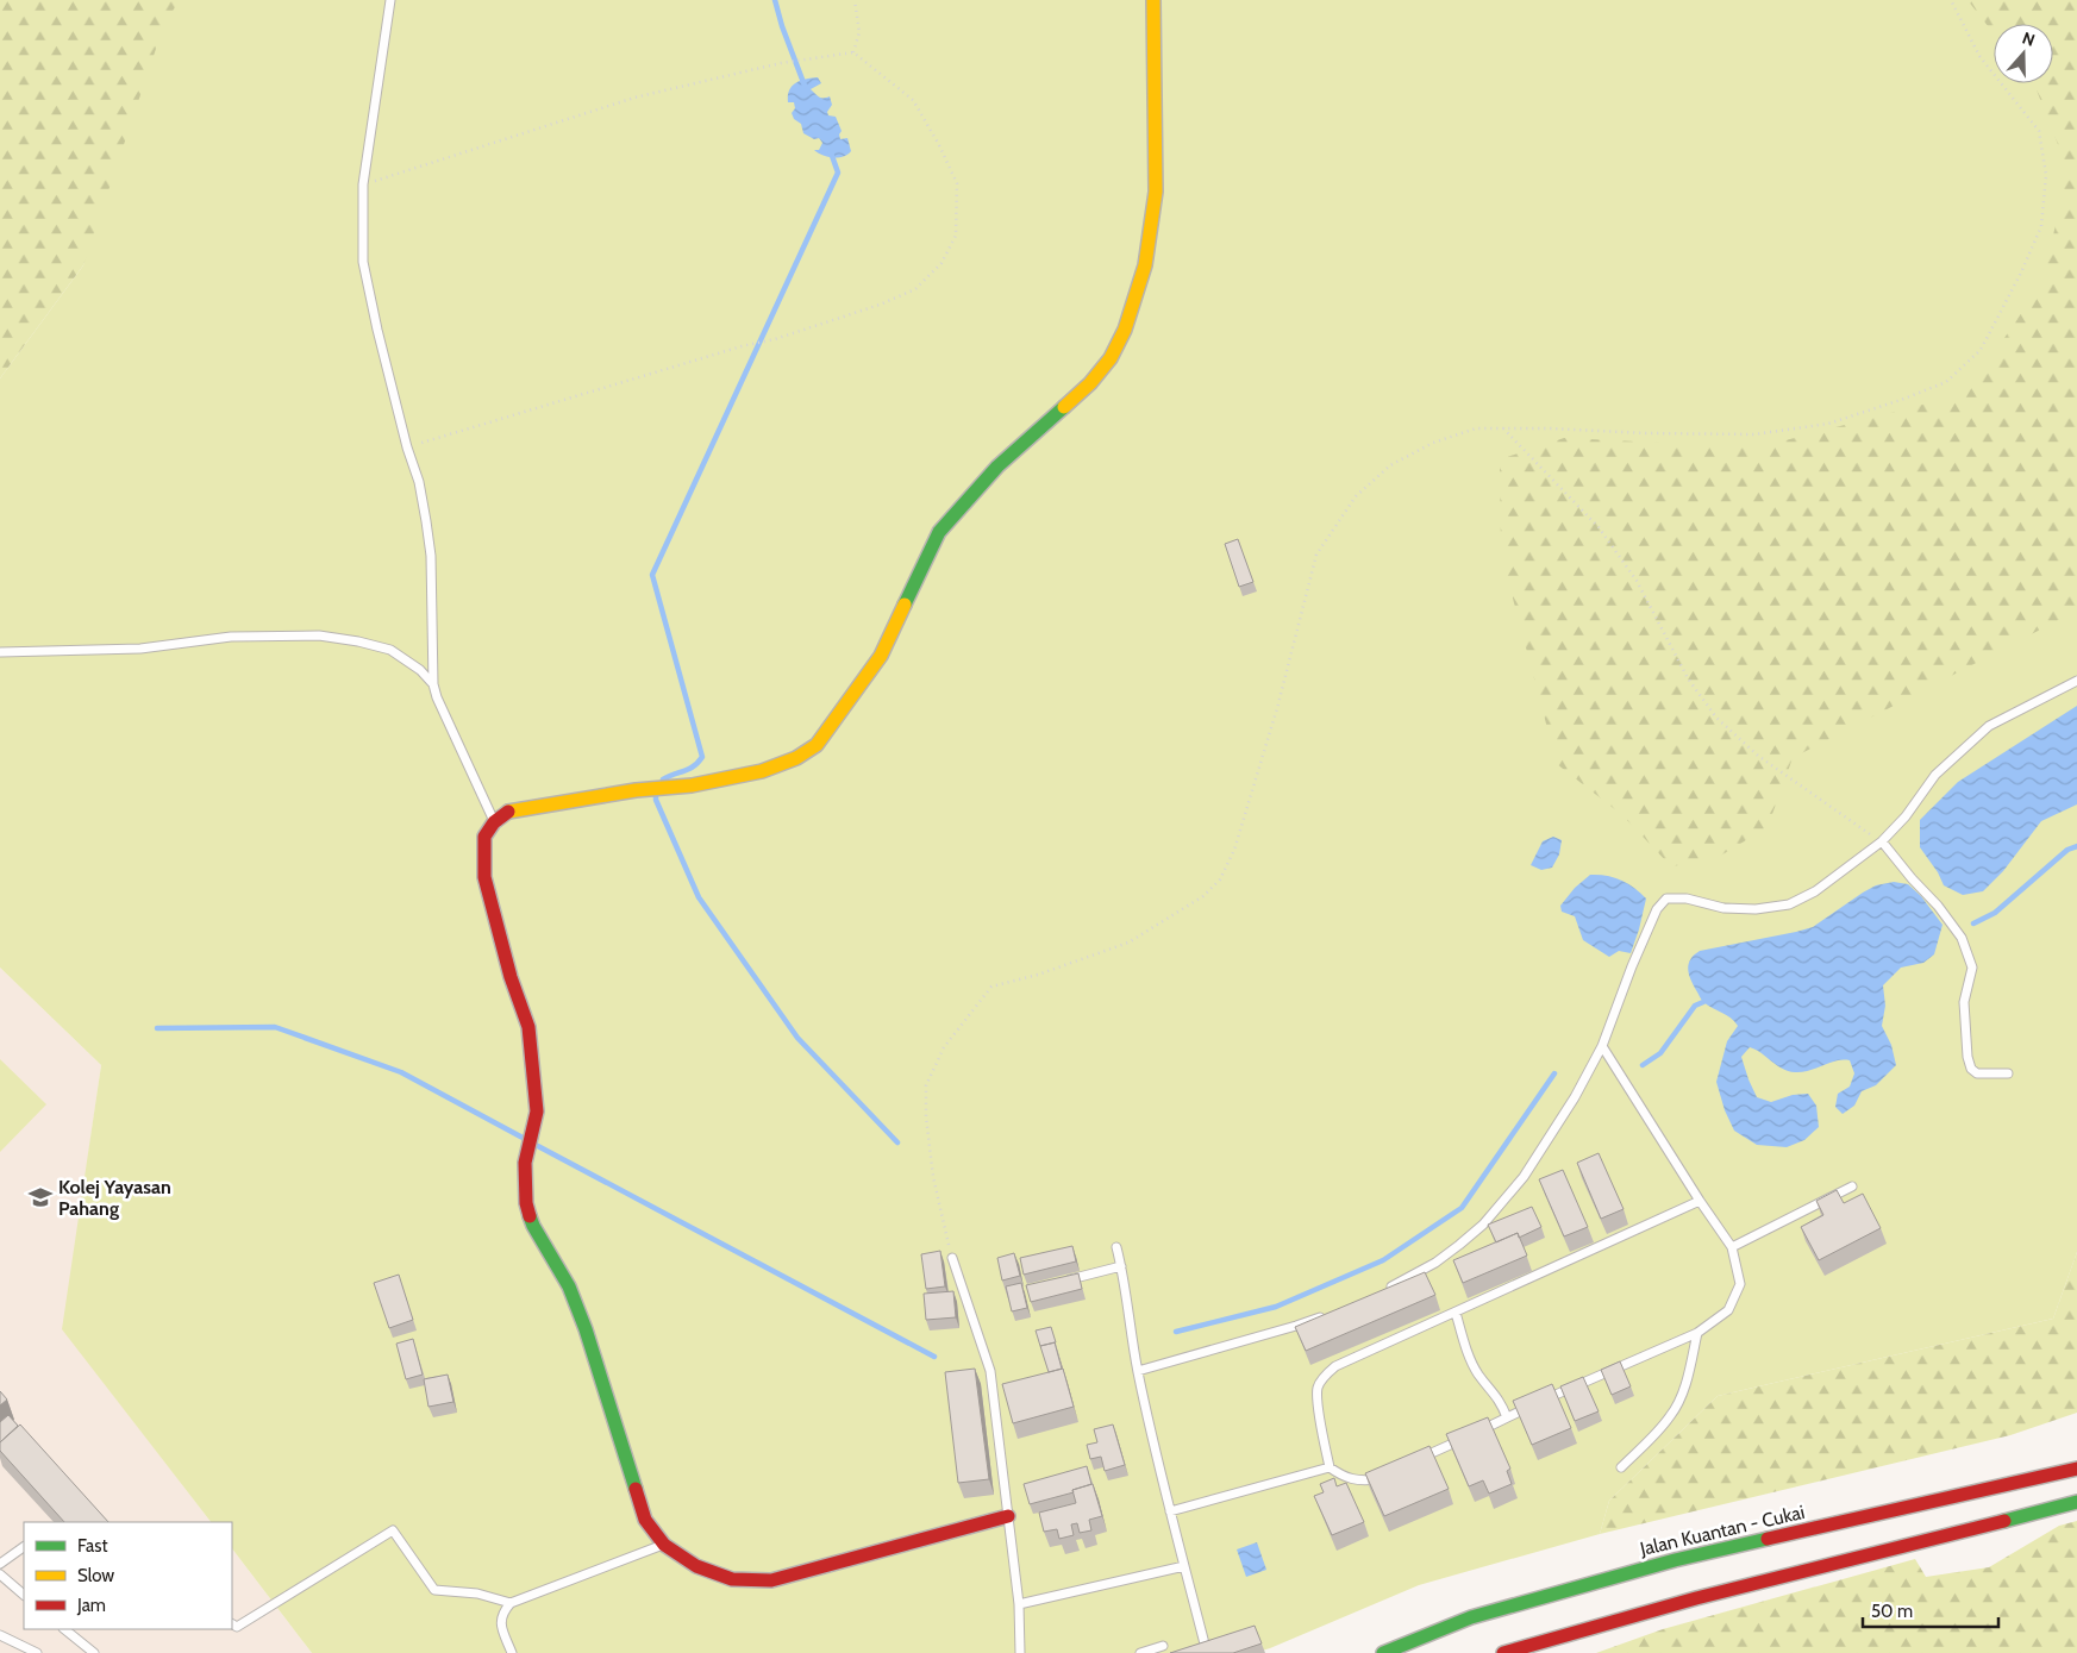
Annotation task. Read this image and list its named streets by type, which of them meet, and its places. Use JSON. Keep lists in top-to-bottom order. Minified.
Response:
{"streets":{"main road":["Jalan Kuantan - Cukai"]},"places":{"school or university":["Kolej Yayasan Pahang"]},"legend":["Fast","Slow","Jam"],"scale_bar":"50 m","north":"top"}
